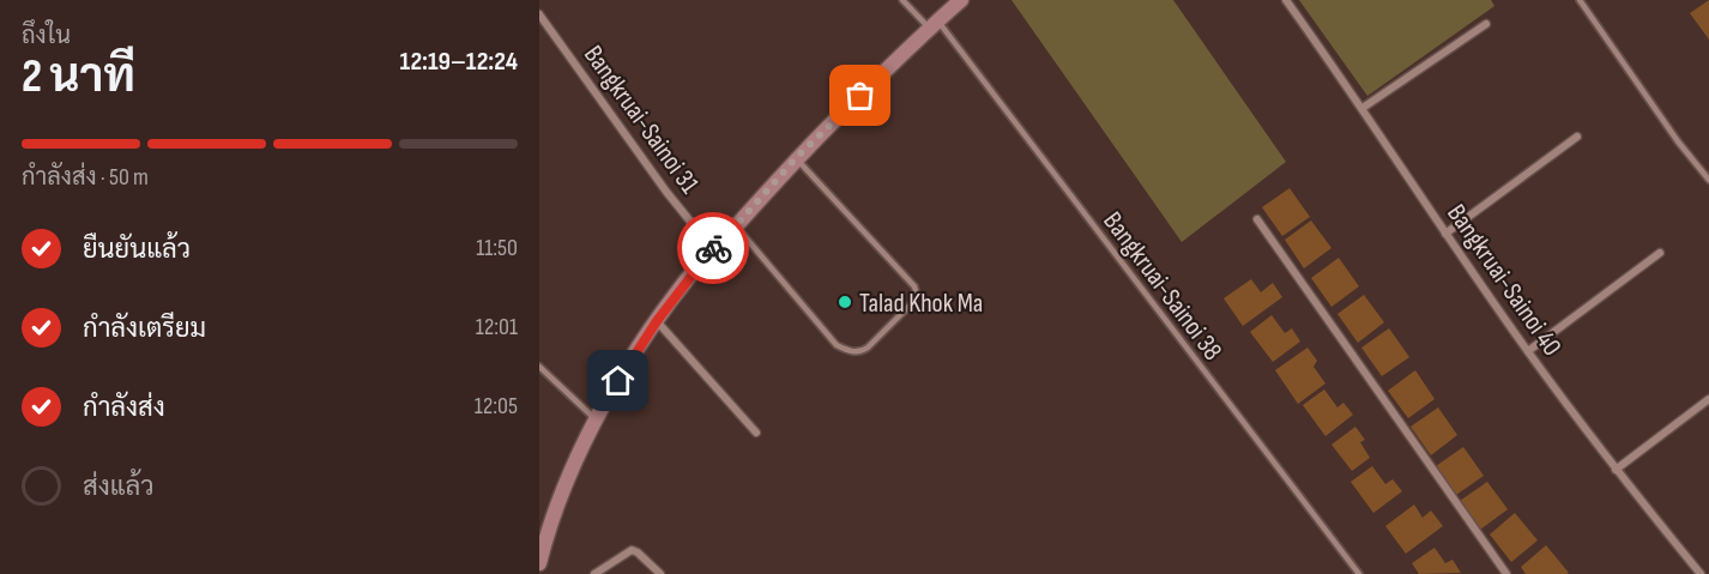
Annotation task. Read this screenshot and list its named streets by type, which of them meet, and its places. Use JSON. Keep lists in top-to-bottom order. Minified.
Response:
{"streets":{"street":["Bangkruai-Sainoi 31","Bangkruai-Sainoi 40"],"lane":["Bangkruai-Sainoi 38"]},"places":["Talad Khok Ma"],"page":{"heading":["2 นาที","ถึงใน","12:19–12:24"],"bar":"กำลังส่ง · 50 m","list":[["ยืนยันแล้ว","11:50"],["กำลังเตรียม","12:01"],["กำลังส่ง","12:05"],"ส่งแล้ว"]}}
